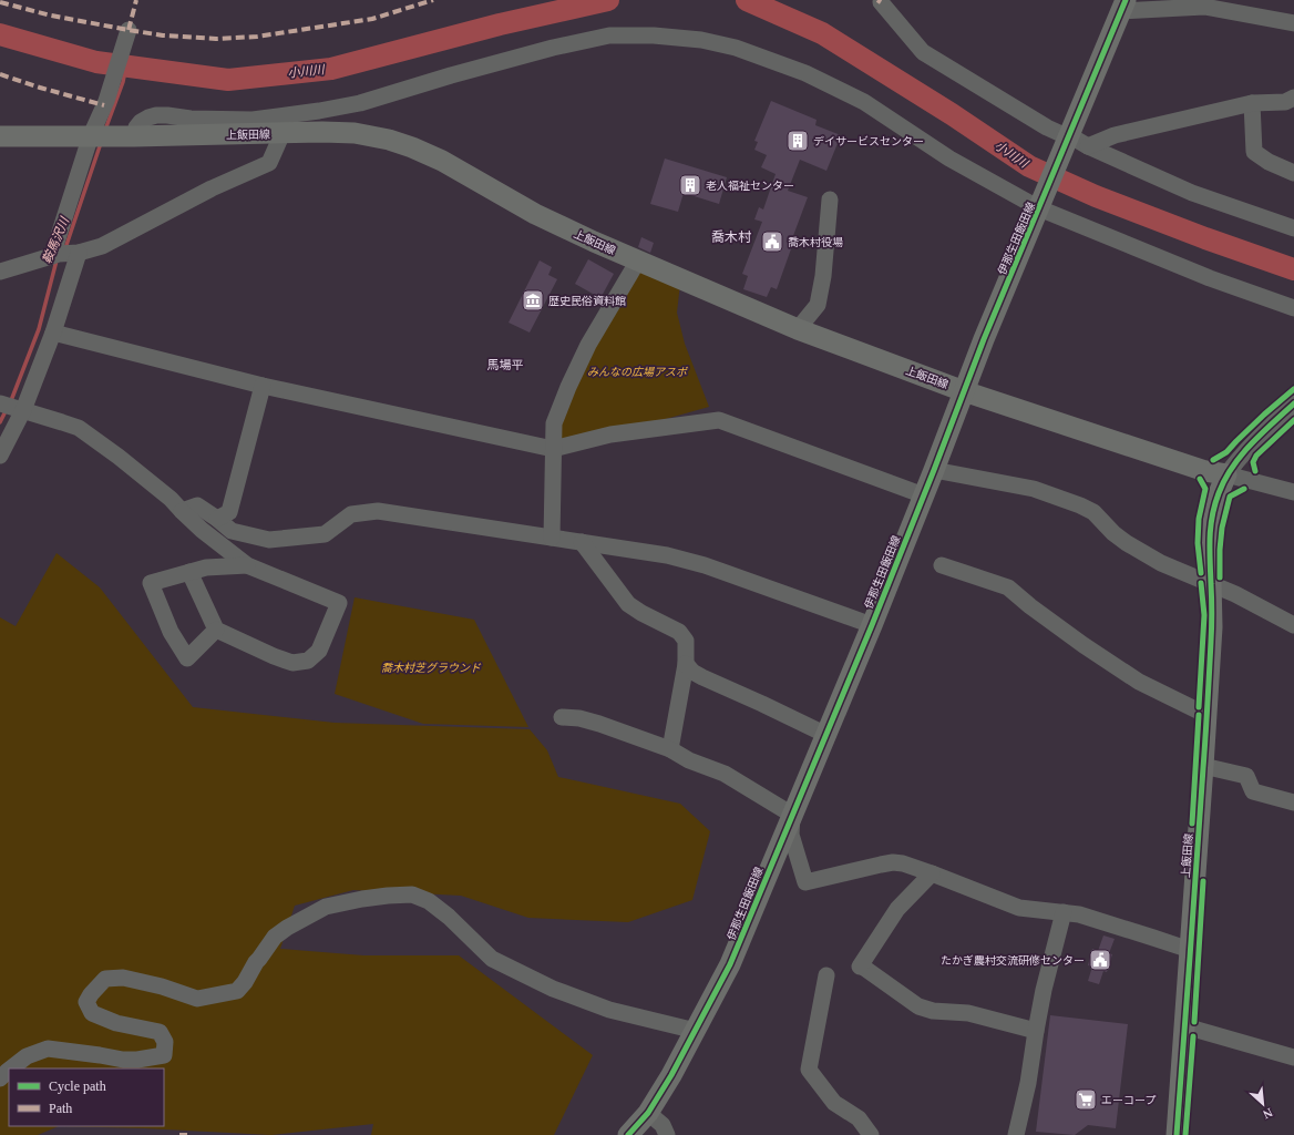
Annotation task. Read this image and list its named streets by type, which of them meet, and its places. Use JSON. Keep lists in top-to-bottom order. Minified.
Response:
{"streets":{"main road":["上飯田線","伊那生田飯田線"]},"crossings":[["上飯田線","伊那生田飯田線"]],"districts":["喬木村","馬場平"],"water":["小川川","鞍馬沢川"],"parks":["みんなの広場アスボ","喬木村芝グラウンド"],"places":{"building":["デイサービスセンター","老人福祉センター"],"public building":["喬木村役場","たかぎ農村交流研修センター"],"museum":["歴史民俗資料館"],"supermarket":["エーコープ"]},"legend":["Cycle path","Path"],"north":"bottom right"}
